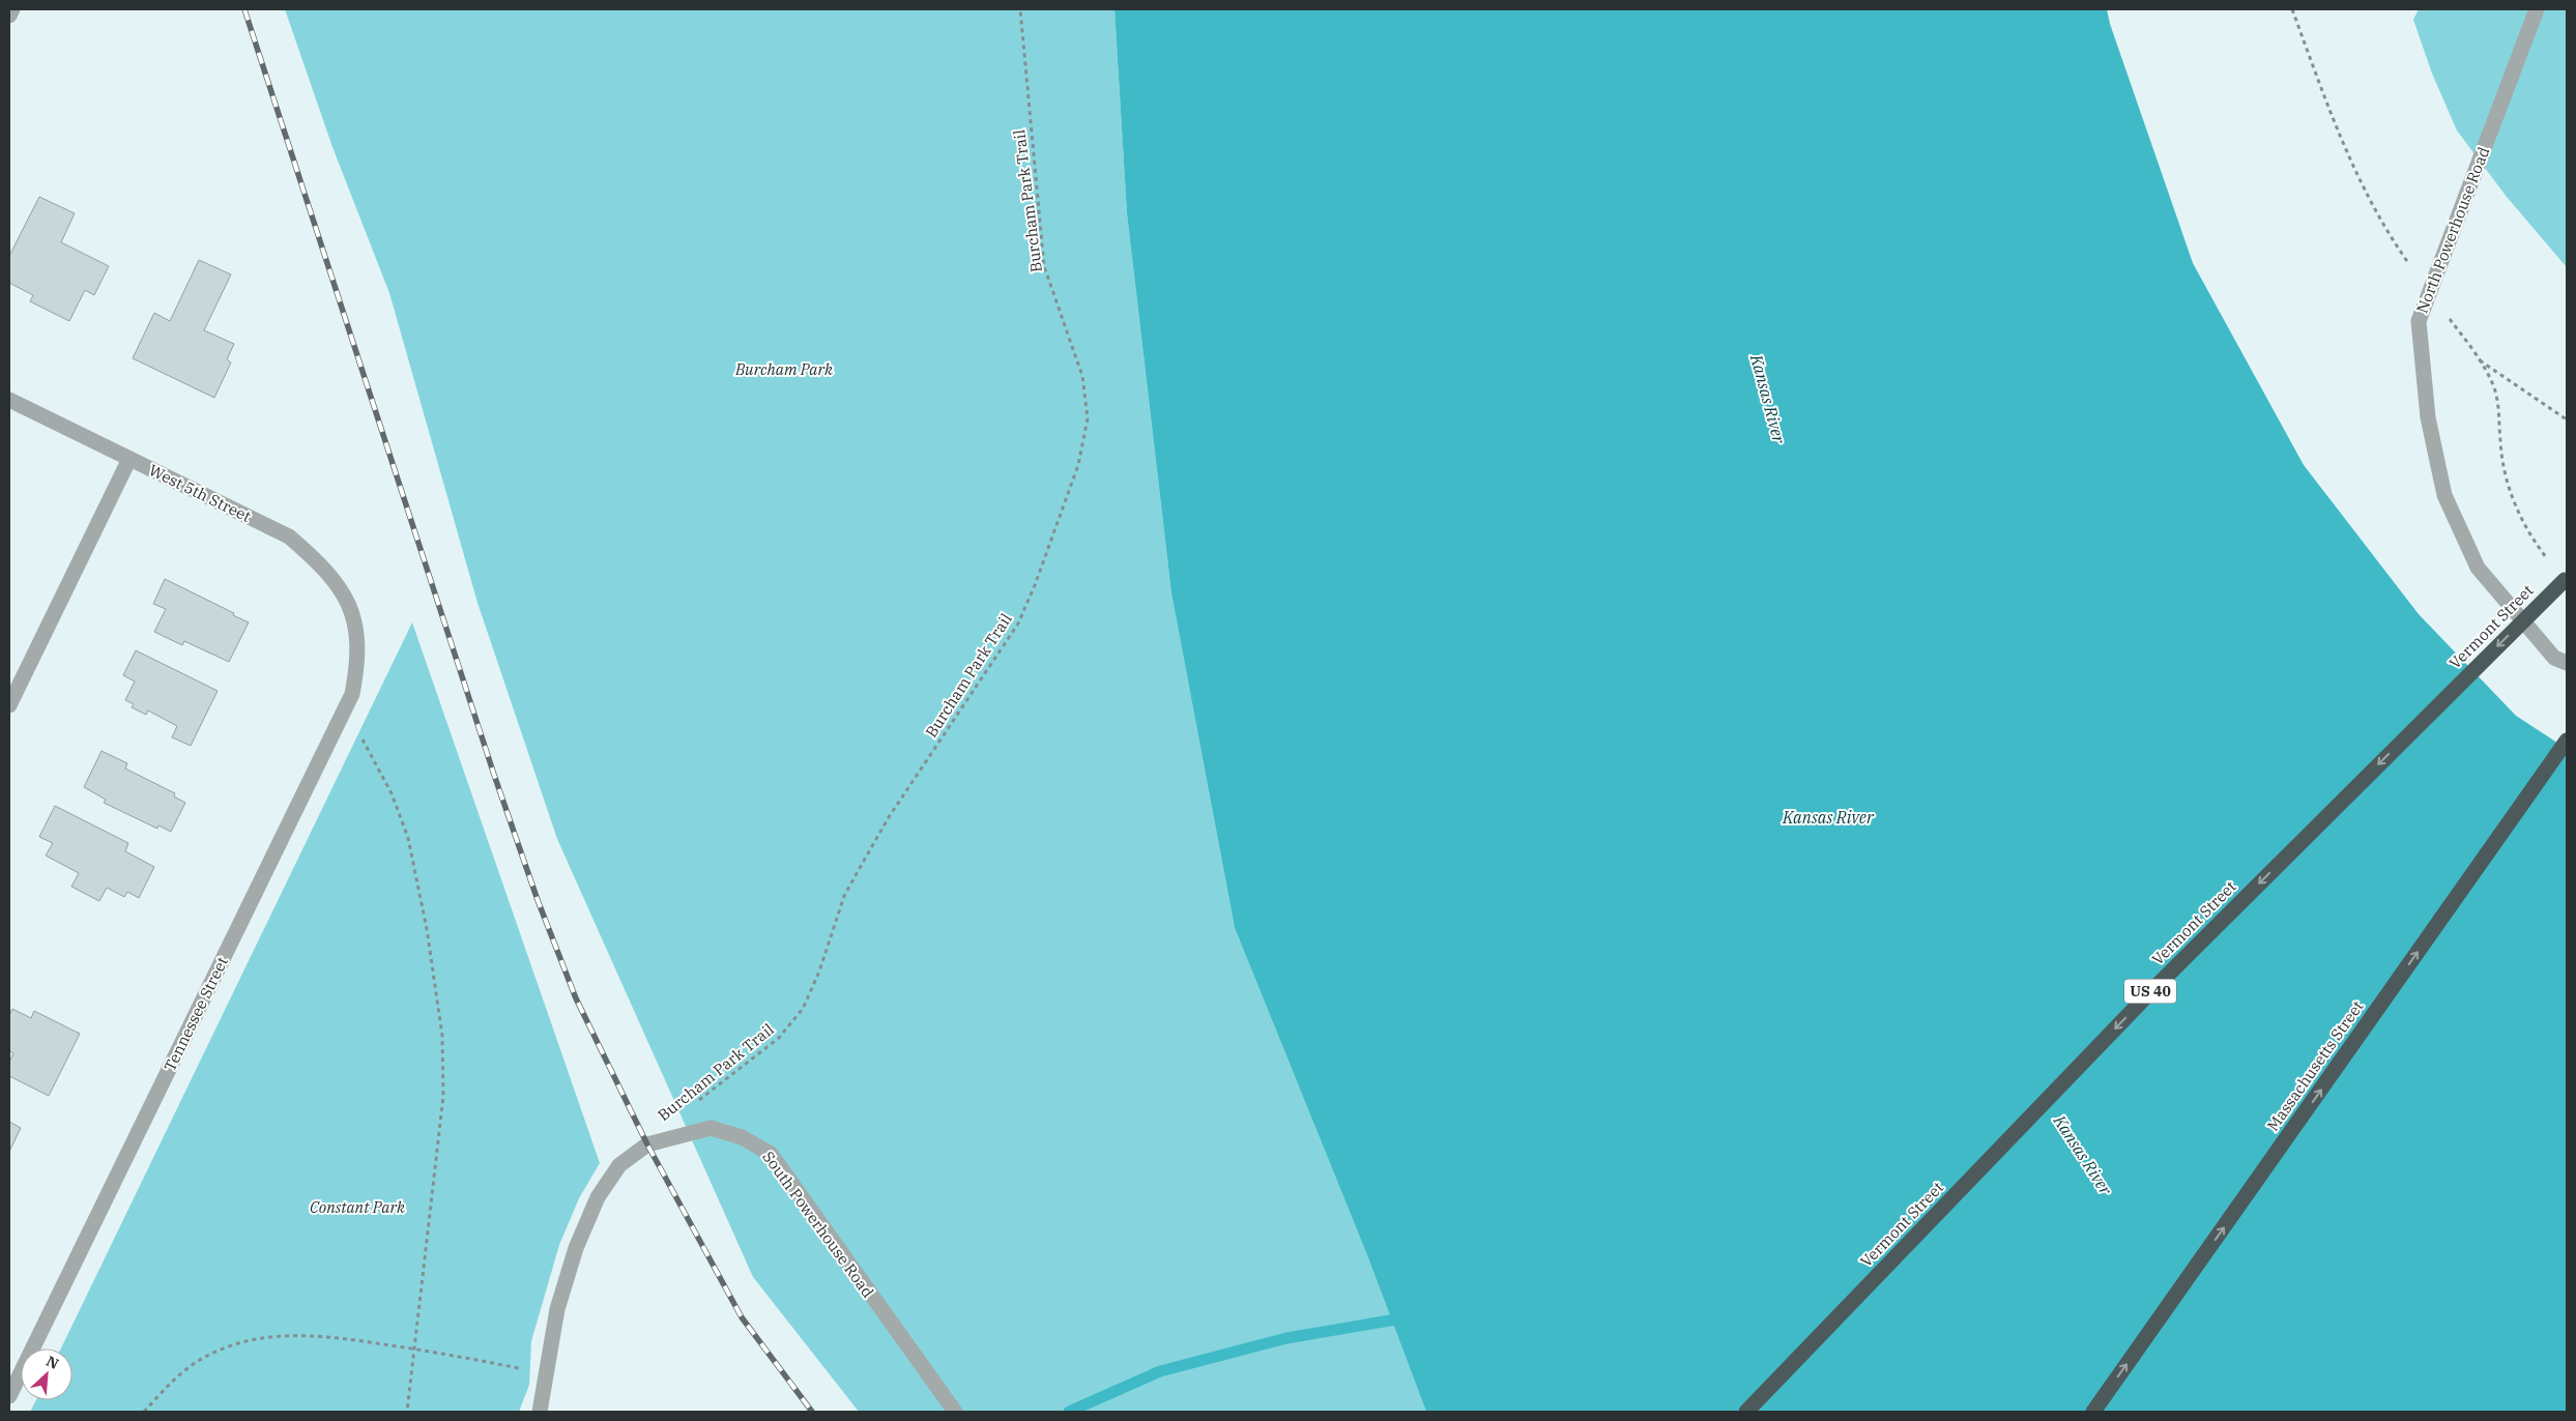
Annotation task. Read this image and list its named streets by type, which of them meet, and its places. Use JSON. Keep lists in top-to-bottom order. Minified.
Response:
{"streets":{"highway":["Vermont Street","US 40","Massachusetts Street"],"street":["North Powerhouse Road","West 5th Street","Tennessee Street","South Powerhouse Road"],"path":["Burcham Park Trail"]},"crossings":[["West 5th Street","Tennessee Street"]],"one_way":["Vermont Street","Massachusetts Street"],"water":["Kansas River"],"parks":["Burcham Park","Constant Park"],"north":"top right"}
